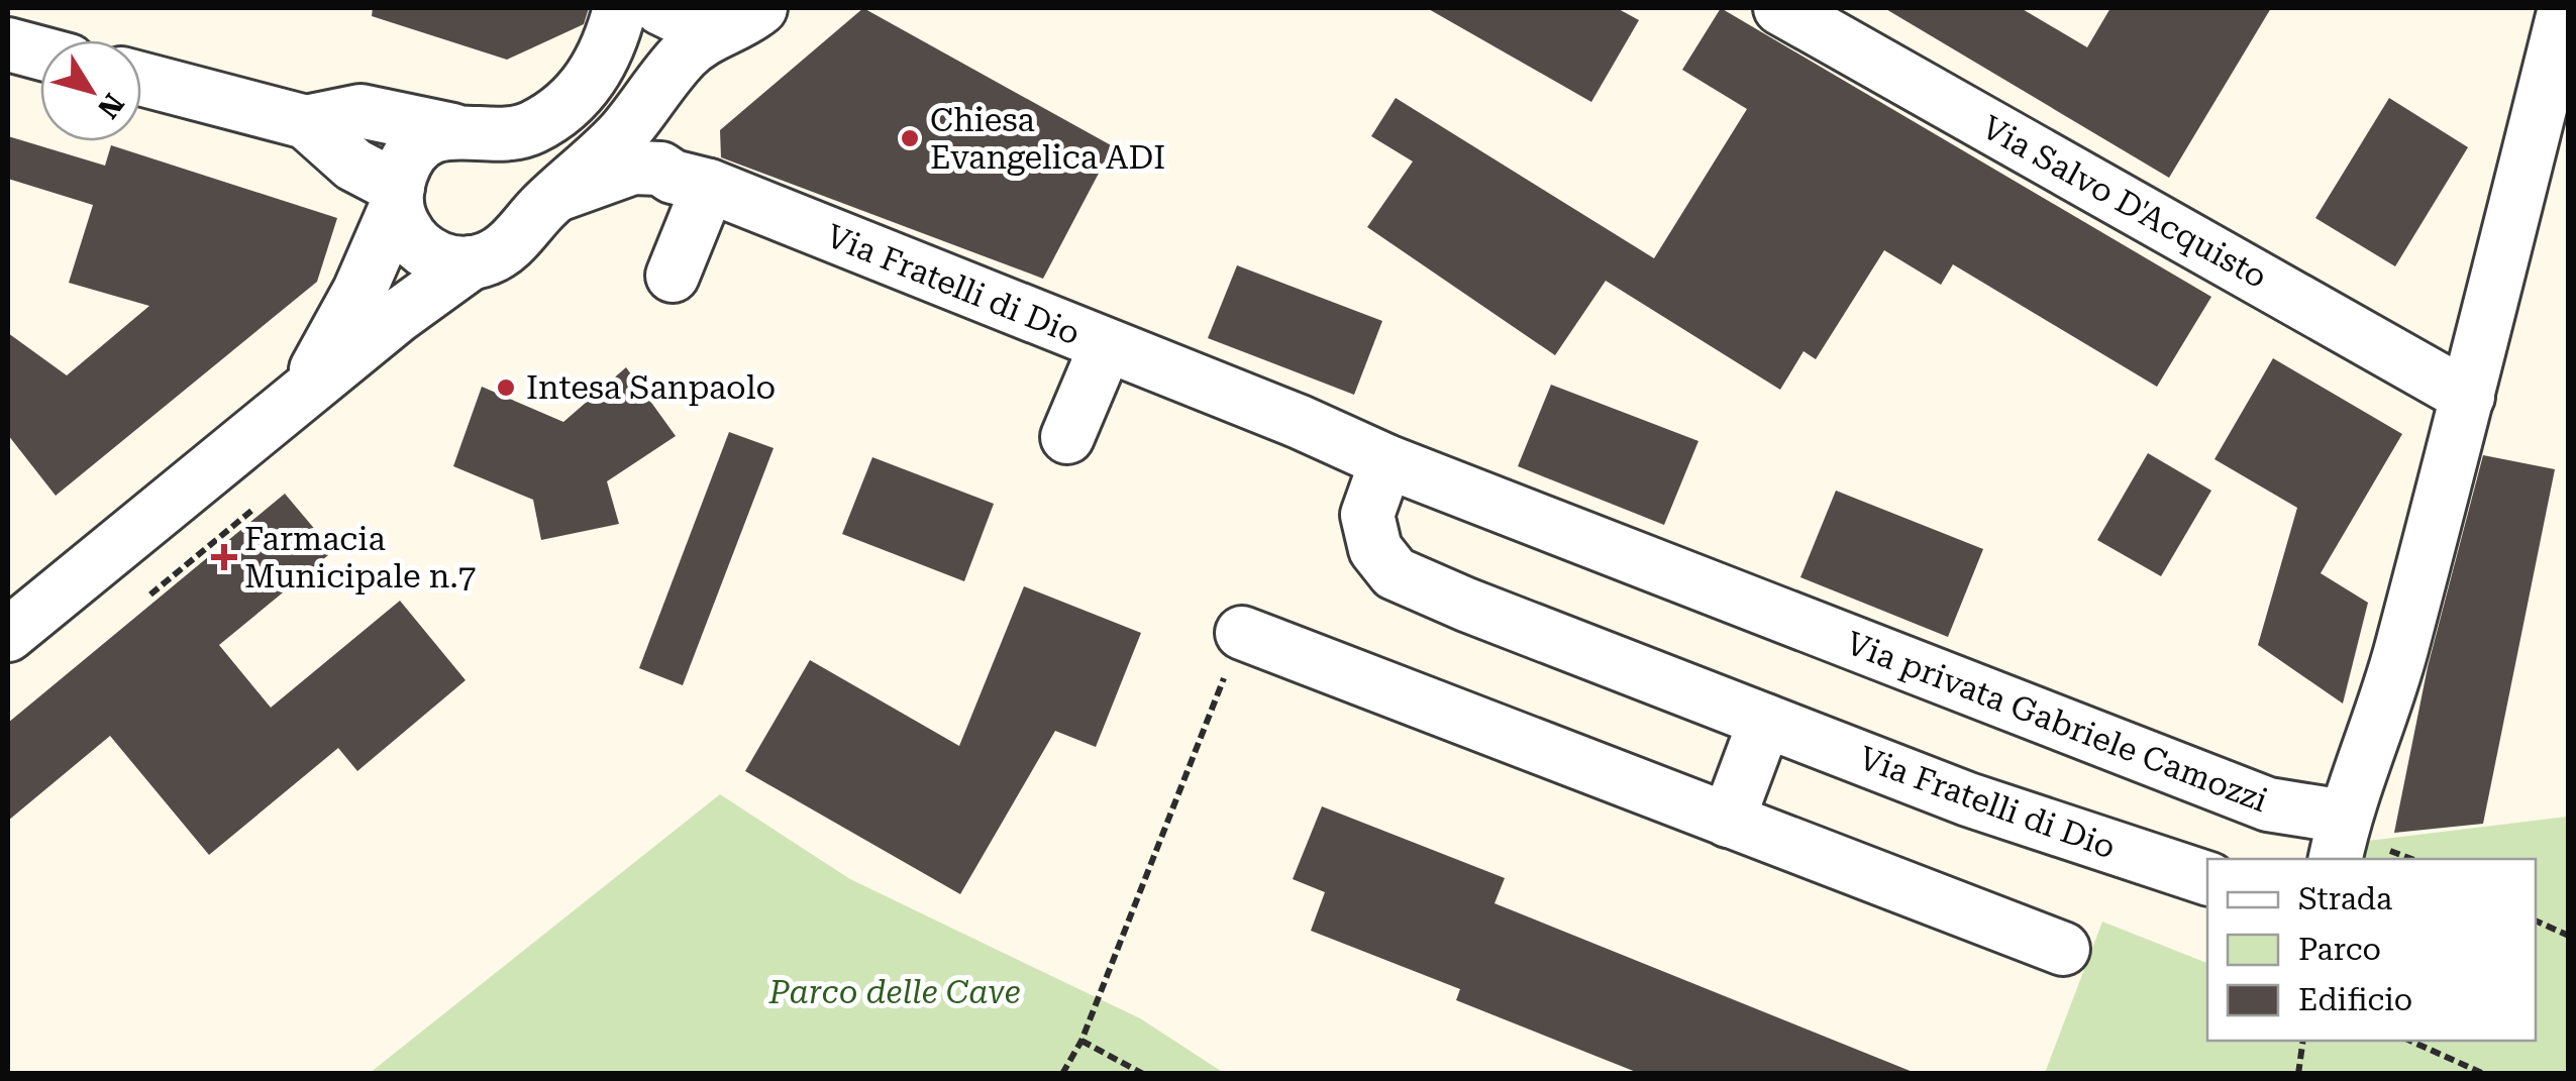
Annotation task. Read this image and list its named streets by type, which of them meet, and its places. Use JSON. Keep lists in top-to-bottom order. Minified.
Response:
{"streets":{"street":["Via Salvo D'Acquisto","Via Fratelli di Dio","Via privata Gabriele Camozzi"]},"crossings":[["Via Salvo D'Acquisto","Via privata Gabriele Camozzi"],["Via Fratelli di Dio","Via privata Gabriele Camozzi"]],"parks":["Parco delle Cave"],"places":{"other":["Chiesa Evangelica ADI","Intesa Sanpaolo"],"health":["Farmacia Municipale n.7"]},"legend":["Strada","Parco","Edificio"],"north":"bottom right"}
